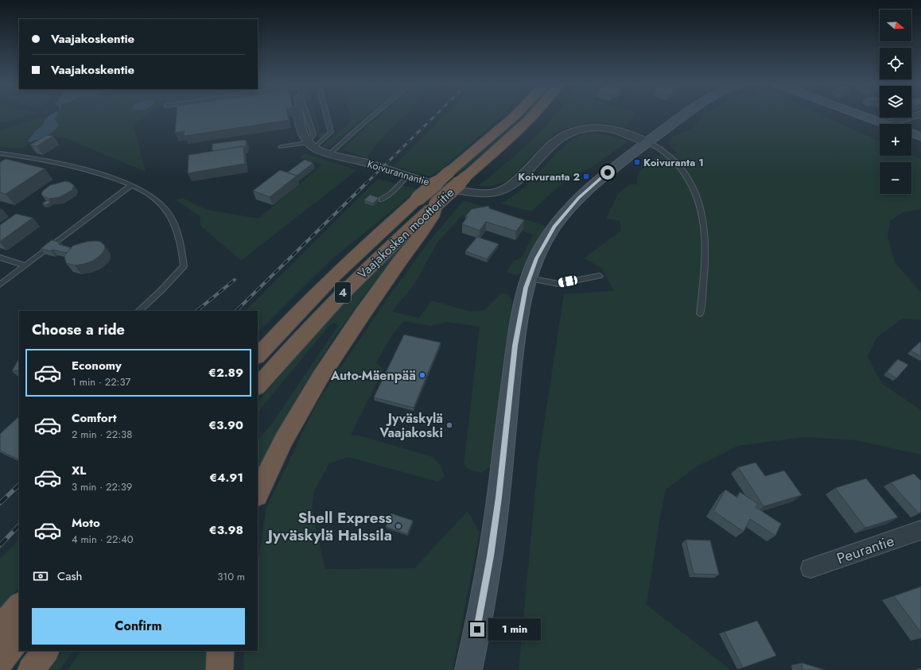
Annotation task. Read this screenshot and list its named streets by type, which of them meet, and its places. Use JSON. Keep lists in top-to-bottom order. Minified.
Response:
{"streets":{"highway":["Vaajakosken moottoritie","4"],"street":["Koivurannantie","Peurantie"]},"places":{"transit":["Koivuranta 1","Koivuranta 2"],"other":["Auto-Mäenpää","Jyväskylä Vaajakoski","Shell Express Jyväskylä Halssila"]},"north":"right","page":{"map_buttons":["+","−"],"banner":["Vaajakoskentie","Vaajakoskentie"],"heading":"Choose a ride","list":[{"name":"Economy","note":"1 min · 22:37","value":"€2.89"},{"name":"Comfort","note":"2 min · 22:38","value":"€3.90"},{"name":"XL","note":"3 min · 22:39","value":"€4.91"},{"name":"Moto","note":"4 min · 22:40","value":"€3.98"}],"pay":["Cash","310 m"],"buttons":"Confirm","bubble":"1 min"}}
